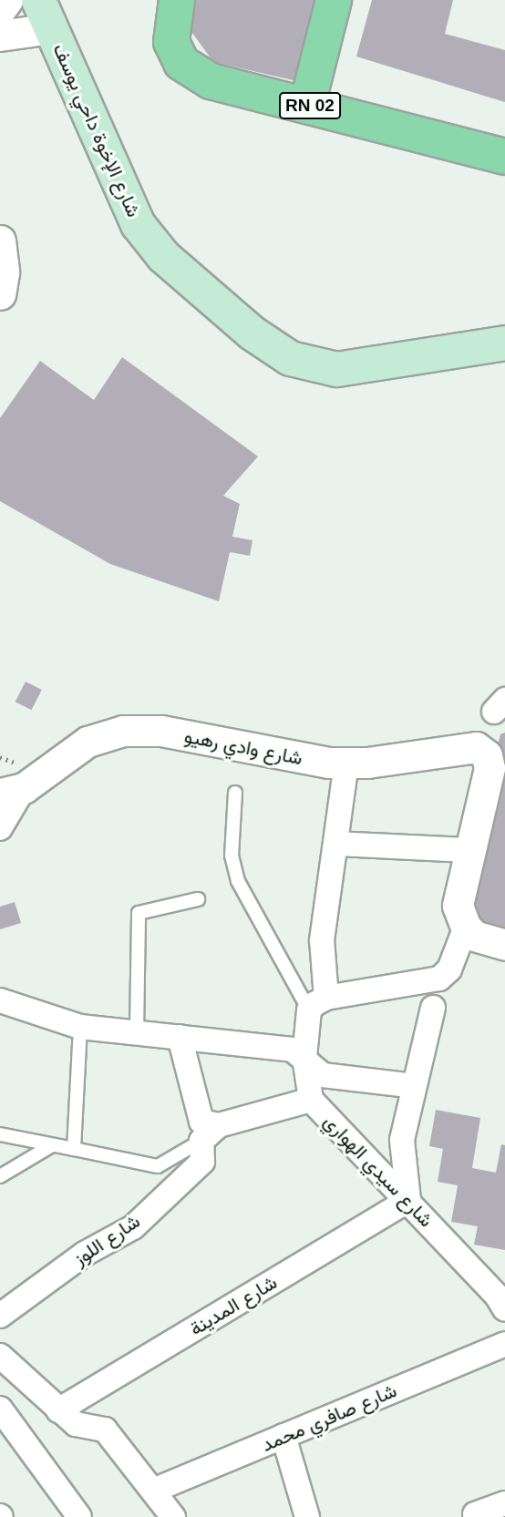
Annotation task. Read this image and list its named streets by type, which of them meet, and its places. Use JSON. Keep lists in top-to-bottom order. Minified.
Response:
{"streets":{"main road":["RN 02","شارع الإخوة داحي يوسف"],"street":["شارع وادي رهيو","شارع سيدي الهواري","شارع اللوز","شارع المدينة","شارع صافري محمد"]},"crossings":[["شارع وادي رهيو","شارع سيدي الهواري"],["شارع سيدي الهواري","شارع المدينة"]]}
